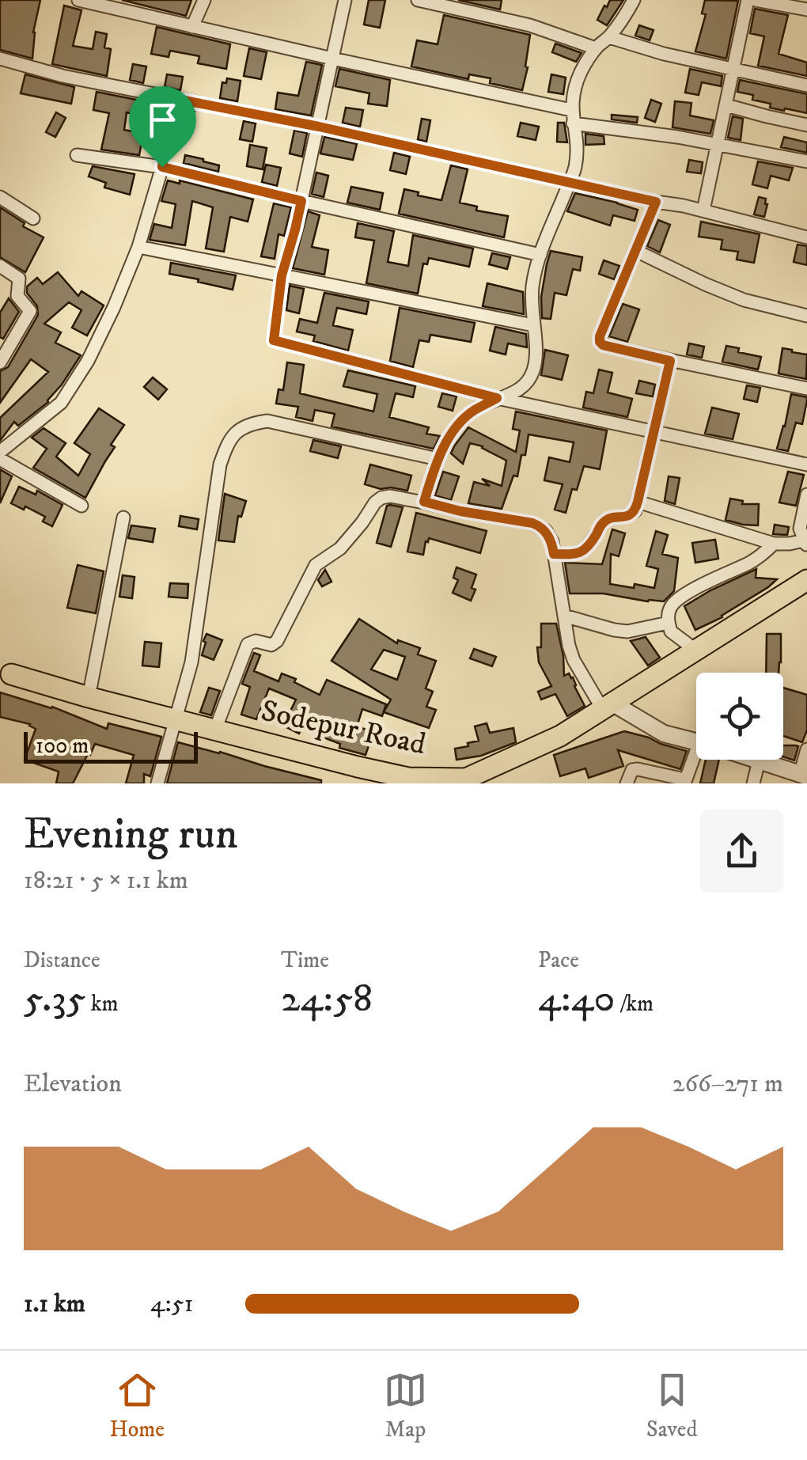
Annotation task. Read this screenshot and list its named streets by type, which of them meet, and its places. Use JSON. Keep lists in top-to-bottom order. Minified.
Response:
{"streets":{"main road":["Sodepur Road"]},"scale_bar":"100 m","page":{"scale":"100 m","heading":["Evening run","18:21 · 5 × 1.1 km"],"stats":[["Distance","5.35 km"],["Time","24:58"],["Pace","4:40 /km"]],"chart":["Elevation","266–271 m"],"list":[{"name":"1.1 km","note":"4:51"}],"tabs":["Home","Map","Saved"]}}
